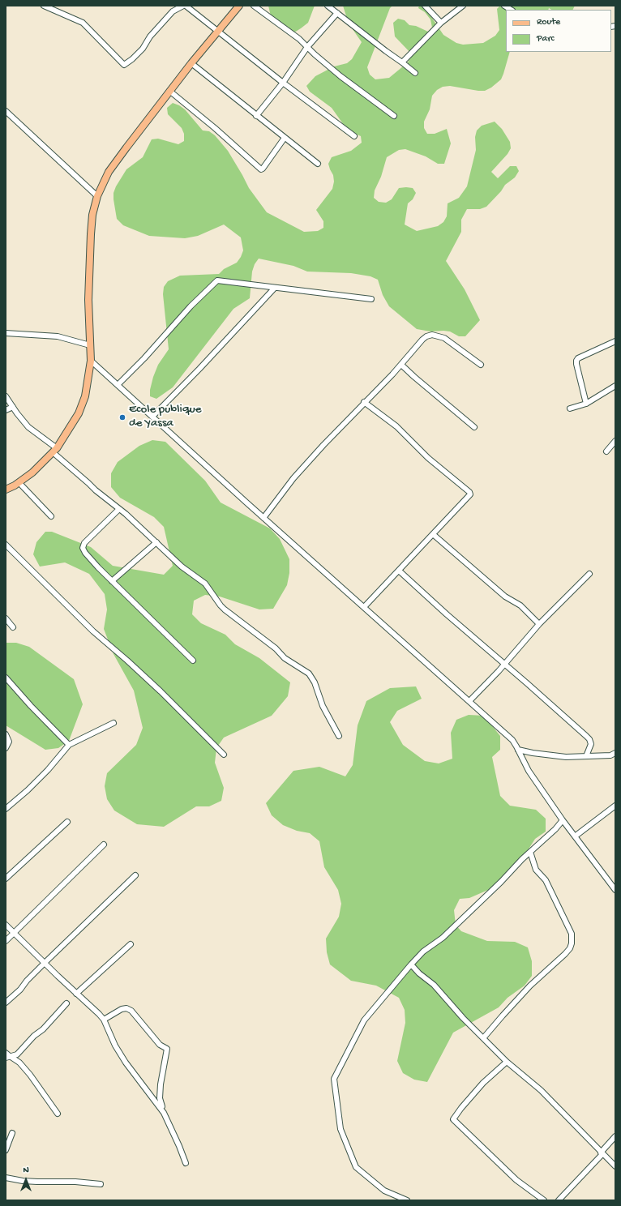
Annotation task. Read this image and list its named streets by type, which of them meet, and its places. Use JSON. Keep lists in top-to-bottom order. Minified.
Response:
{"places":["Ecole publique de Yassa"],"legend":["Route","Parc"],"north":"top"}
